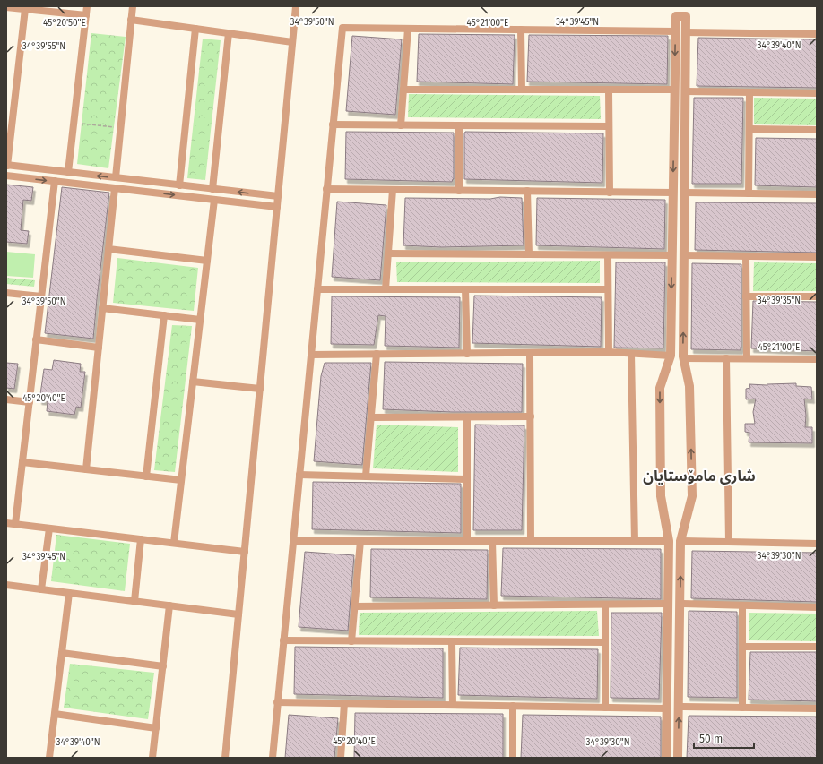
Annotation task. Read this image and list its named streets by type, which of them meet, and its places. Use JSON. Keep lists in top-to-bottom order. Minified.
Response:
{"districts":["شاری مامۆستایان"],"scale_bar":"50 m","coordinates":["34°39'50\"N","34°39'45\"N","45°20'50\"E","45°21'00\"E","34°39'40\"N","34°39'55\"N","34°39'35\"N","45°20'40\"E","34°39'30\"N"]}
